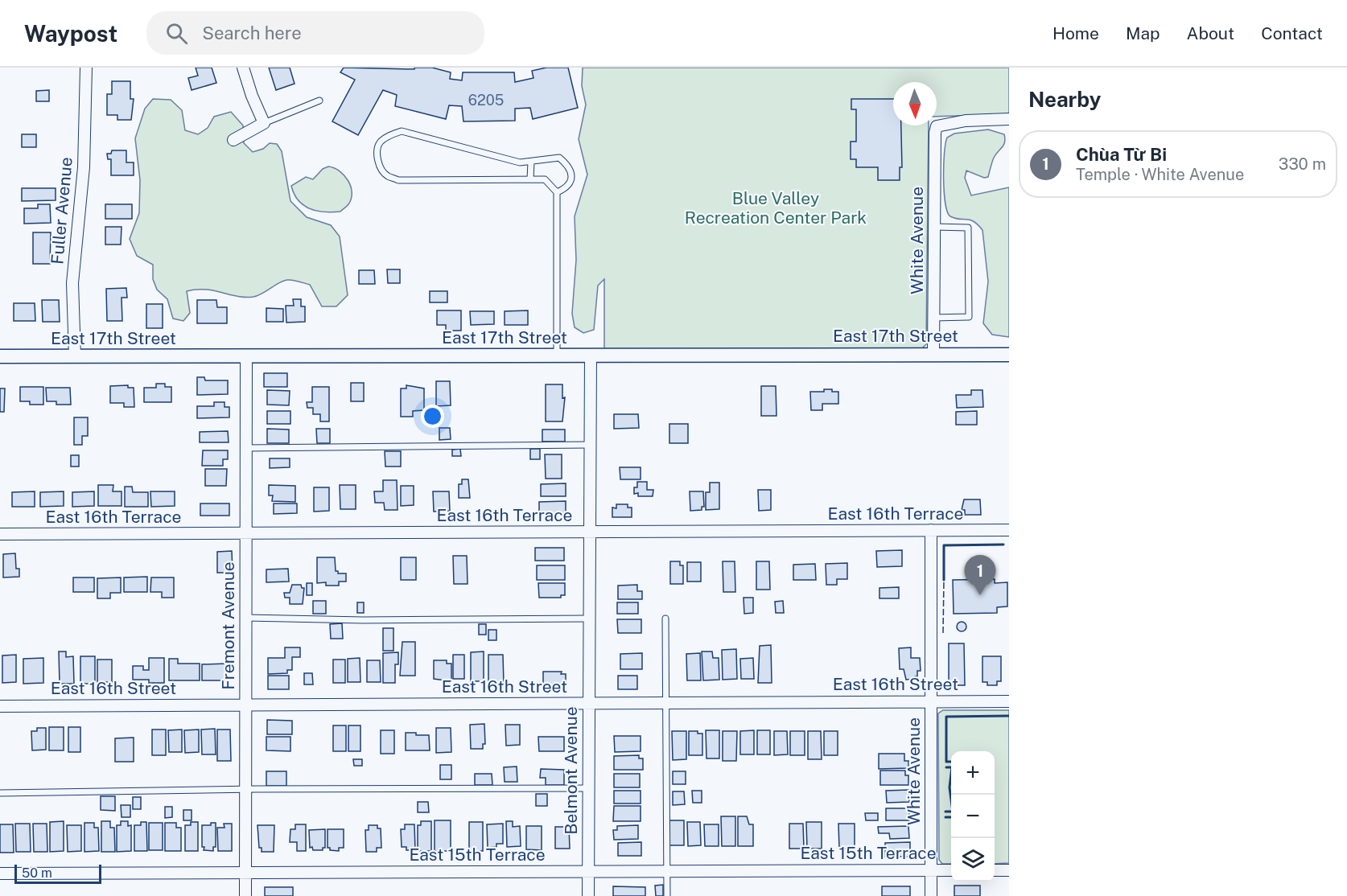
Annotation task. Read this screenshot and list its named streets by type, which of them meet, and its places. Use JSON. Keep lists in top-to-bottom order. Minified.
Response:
{"streets":{"street":["Fuller Avenue","White Avenue","East 17th Street","East 16th Terrace","Fremont Avenue","East 16th Street","Belmont Avenue","East 15th Terrace"]},"crossings":[["Fuller Avenue","East 17th Street"],["White Avenue","East 17th Street"],["White Avenue","East 16th Terrace"],["White Avenue","East 16th Street"],["White Avenue","East 15th Terrace"],["East 17th Street","Fremont Avenue"],["East 17th Street","Belmont Avenue"],["East 16th Terrace","Fremont Avenue"],["East 16th Terrace","Belmont Avenue"],["Fremont Avenue","East 16th Street"],["Fremont Avenue","East 15th Terrace"],["East 16th Street","Belmont Avenue"],["Belmont Avenue","East 15th Terrace"]],"parks":["Blue Valley Recreation Center Park"],"house_numbers":["6205"],"scale_bar":"50 m","north":"bottom","page":{"header":"Waypost","search":"Search here","nav":["Home","Map","About","Contact"],"heading":"Nearby","list":[{"mark":"1","name":"Chùa Từ Bi","note":"Temple · White Avenue","value":"330 m"}],"pins":"1","map_buttons":["+","−"],"scale":"50 m"}}
